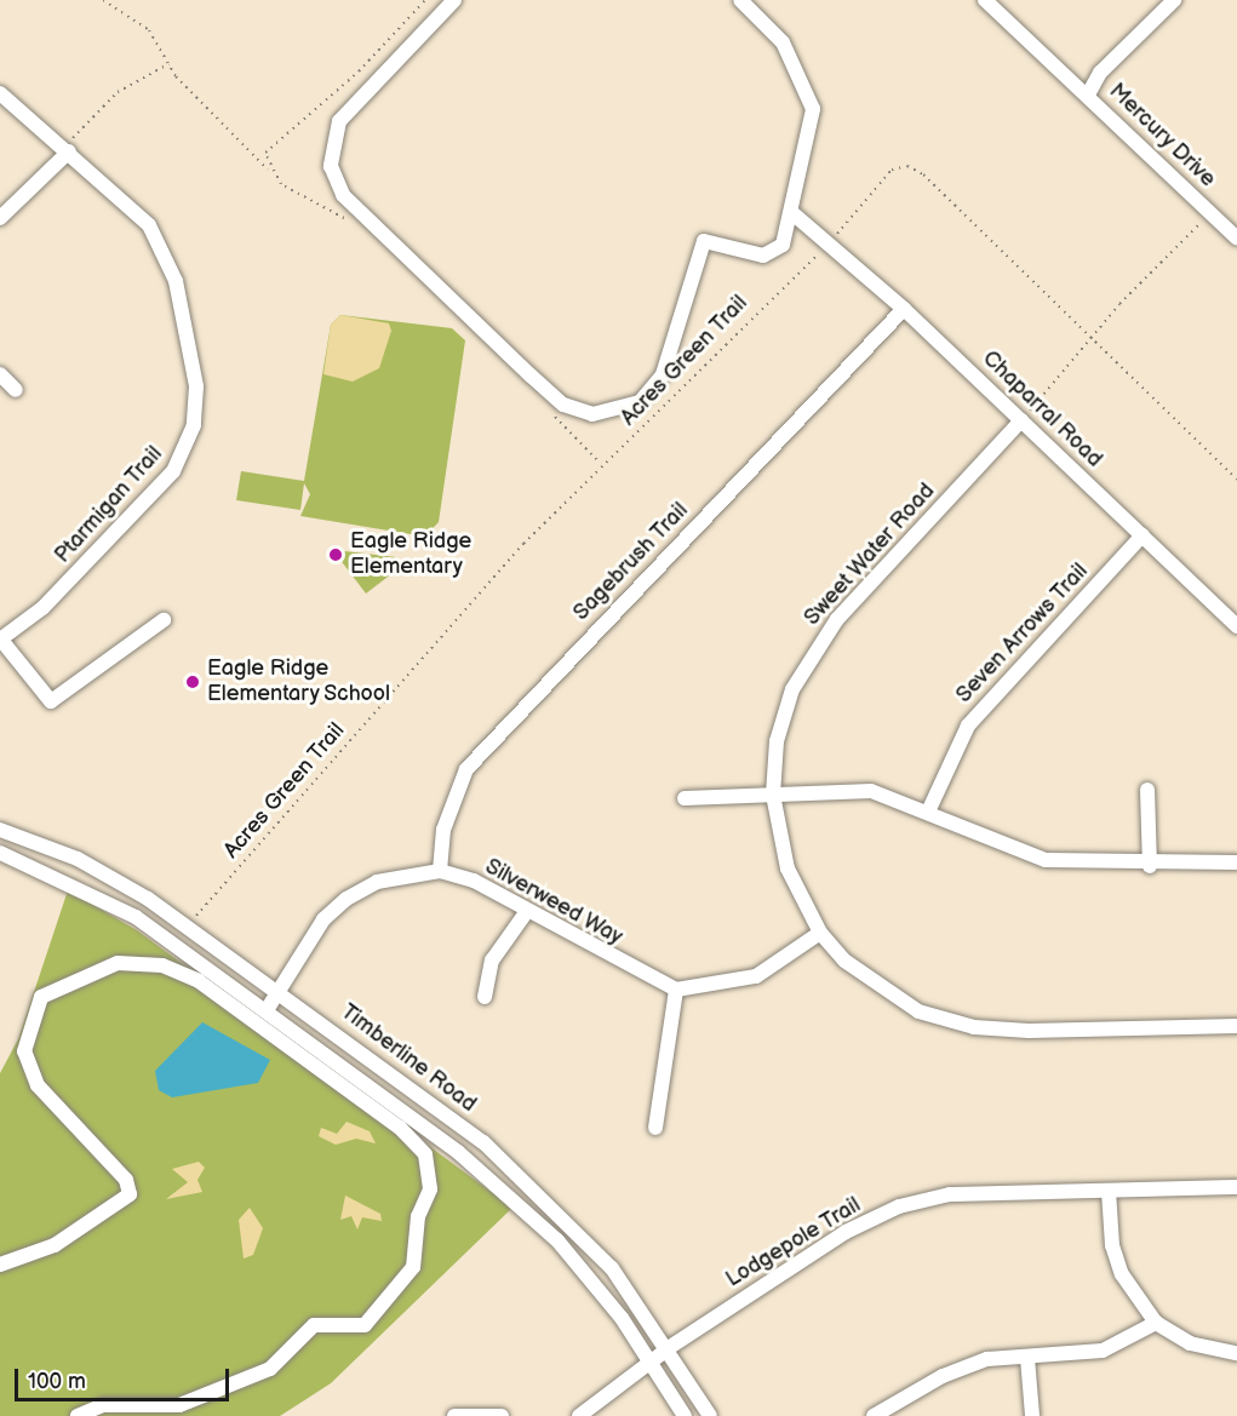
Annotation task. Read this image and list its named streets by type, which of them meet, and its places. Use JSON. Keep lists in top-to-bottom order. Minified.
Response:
{"streets":{"street":["Mercury Drive","Chaparral Road","Ptarmigan Trail","Sweet Water Road","Sagebrush Trail","Seven Arrows Trail","Silverweed Way","Timberline Road","Lodgepole Trail"],"path":["Acres Green Trail"]},"crossings":[["Acres Green Trail","Chaparral Road"],["Acres Green Trail","Timberline Road"],["Chaparral Road","Sweet Water Road"],["Chaparral Road","Sagebrush Trail"],["Chaparral Road","Seven Arrows Trail"],["Sagebrush Trail","Silverweed Way"],["Timberline Road","Lodgepole Trail"]],"places":["Eagle Ridge Elementary","Eagle Ridge Elementary School"],"scale_bar":"100 m"}
